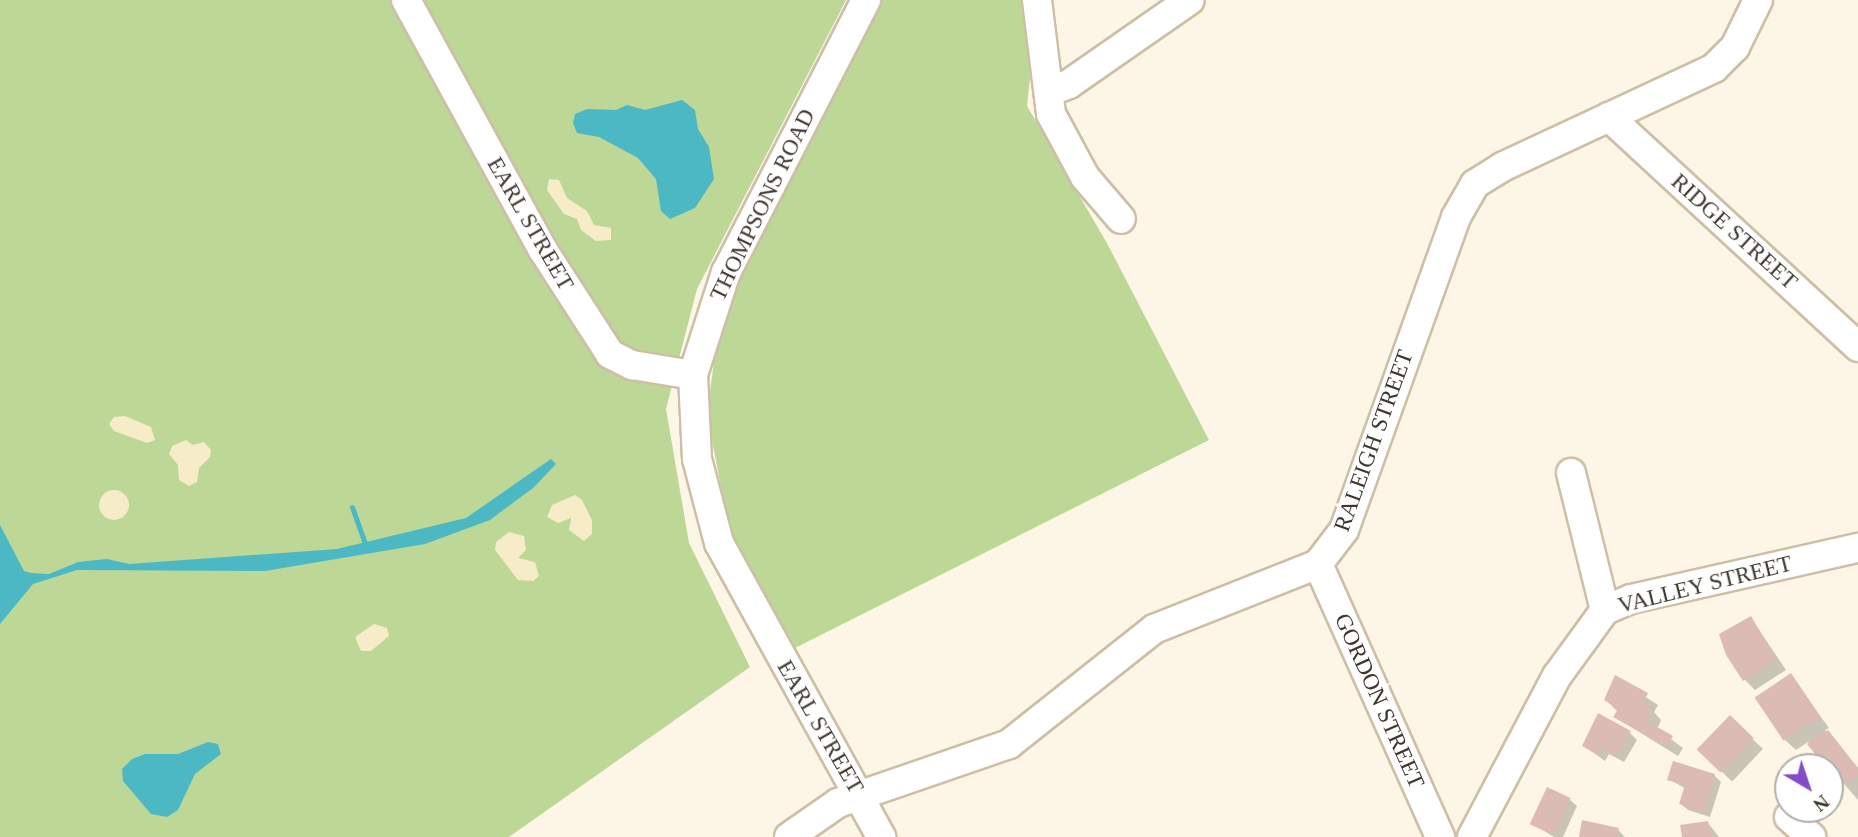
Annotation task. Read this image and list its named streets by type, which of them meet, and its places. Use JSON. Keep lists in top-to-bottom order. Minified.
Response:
{"streets":{"street":["THOMPSONS ROAD","EARL STREET","RIDGE STREET","RALEIGH STREET","VALLEY STREET","GORDON STREET"]},"crossings":[["THOMPSONS ROAD","EARL STREET"],["RIDGE STREET","RALEIGH STREET"],["RALEIGH STREET","GORDON STREET"]],"north":"bottom right"}
